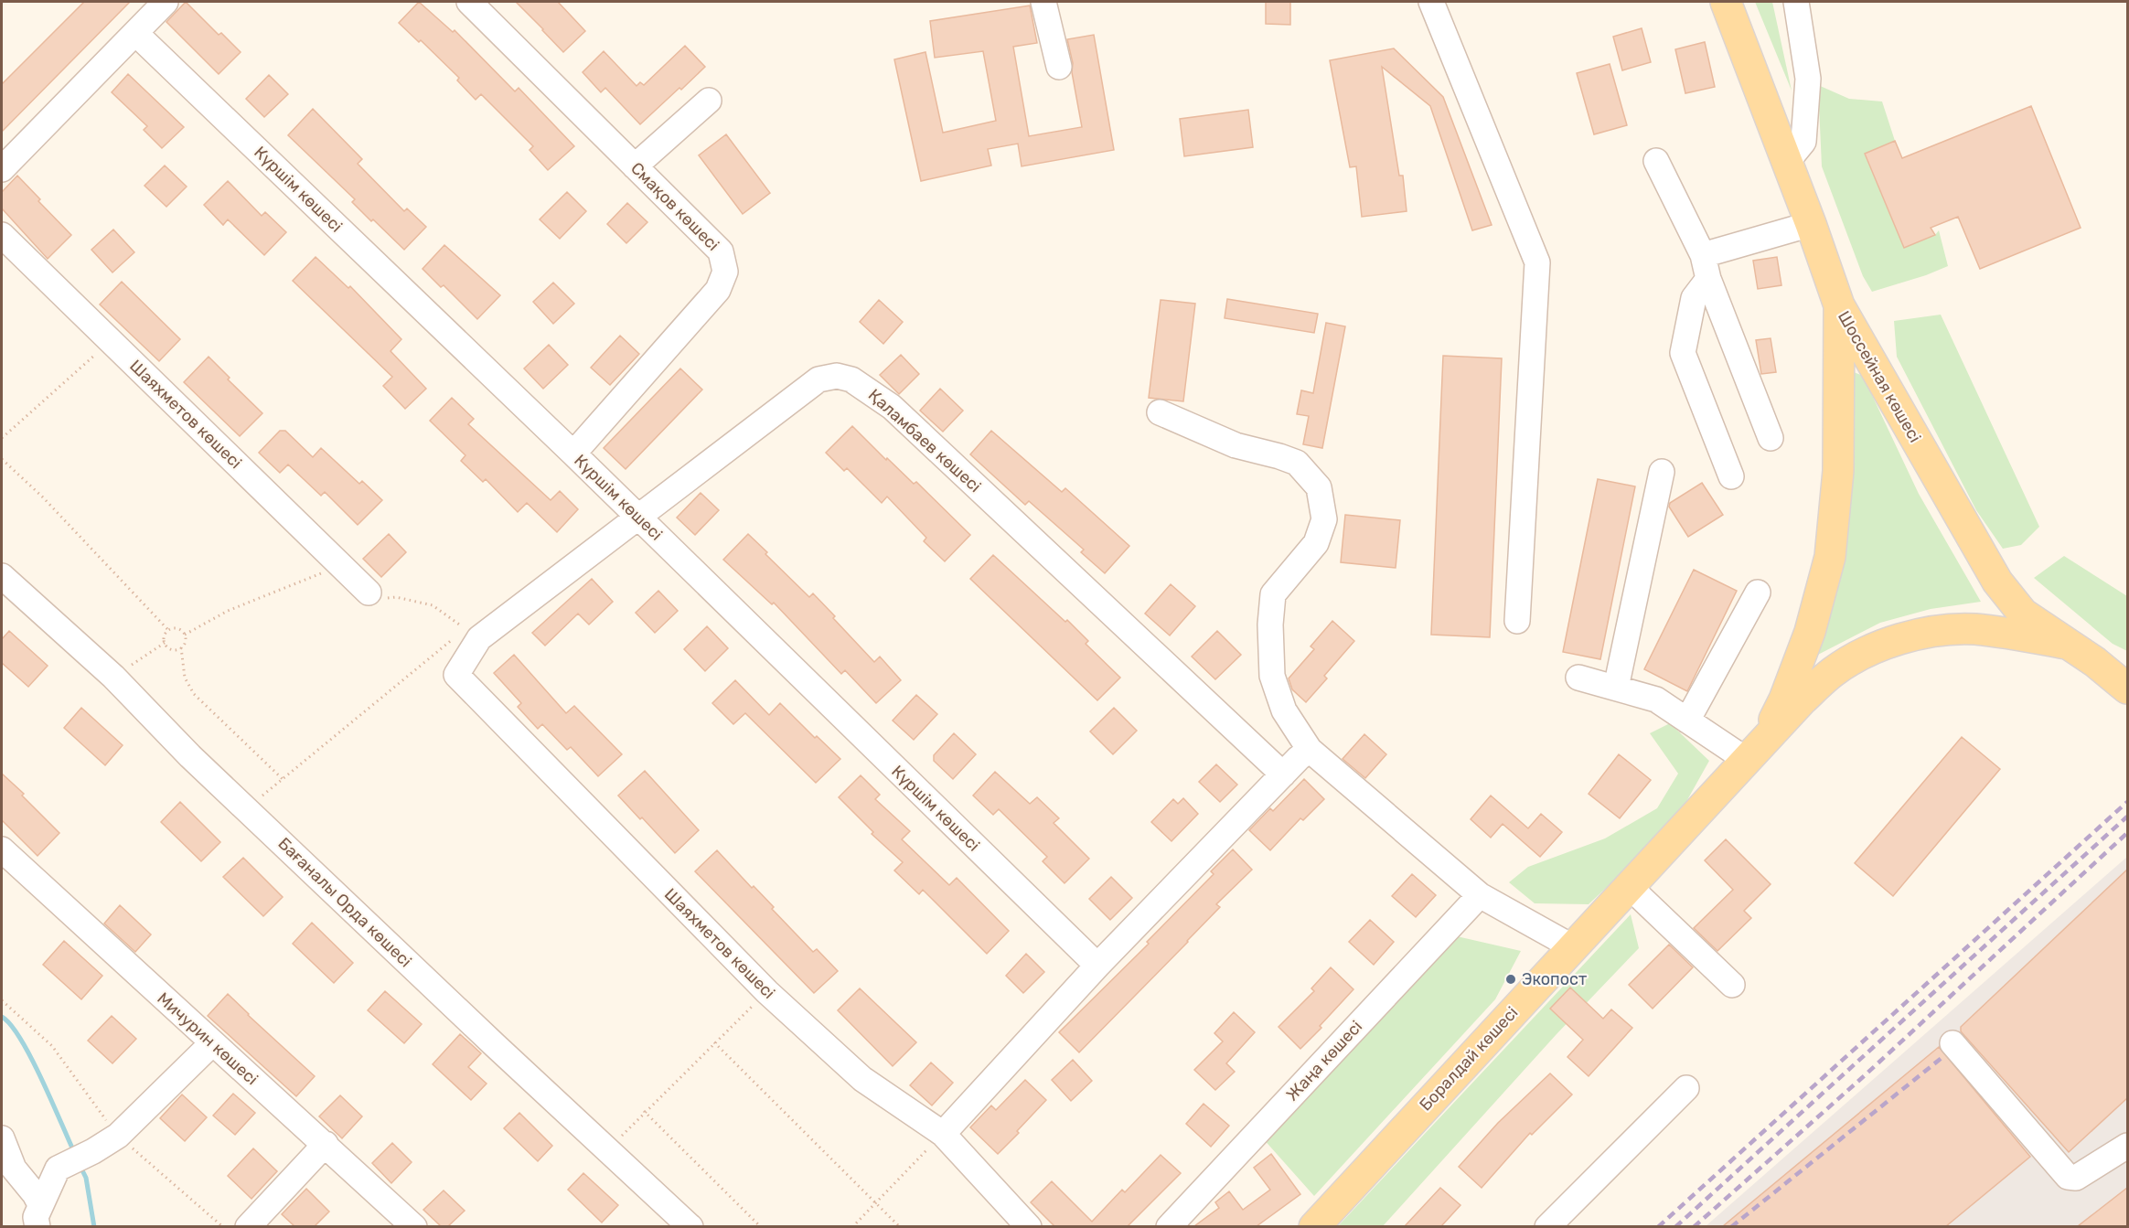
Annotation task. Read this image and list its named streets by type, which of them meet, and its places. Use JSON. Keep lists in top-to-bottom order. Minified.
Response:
{"streets":{"main road":["Шоссейная көшесі","Боралдай көшесі"],"street":["Күршім көшесі","Смақов көшесі","Шаяхметов көшесі","Қаламбаев көшесі","Бағаналы Орда көшесі","Мичурин көшесі","Жаңа көшесі"]},"crossings":[["Күршім көшесі","Смақов көшесі"],["Күршім көшесі","Қаламбаев көшесі"],["Шаяхметов көшесі","Қаламбаев көшесі"]],"places":["Экопост"]}
